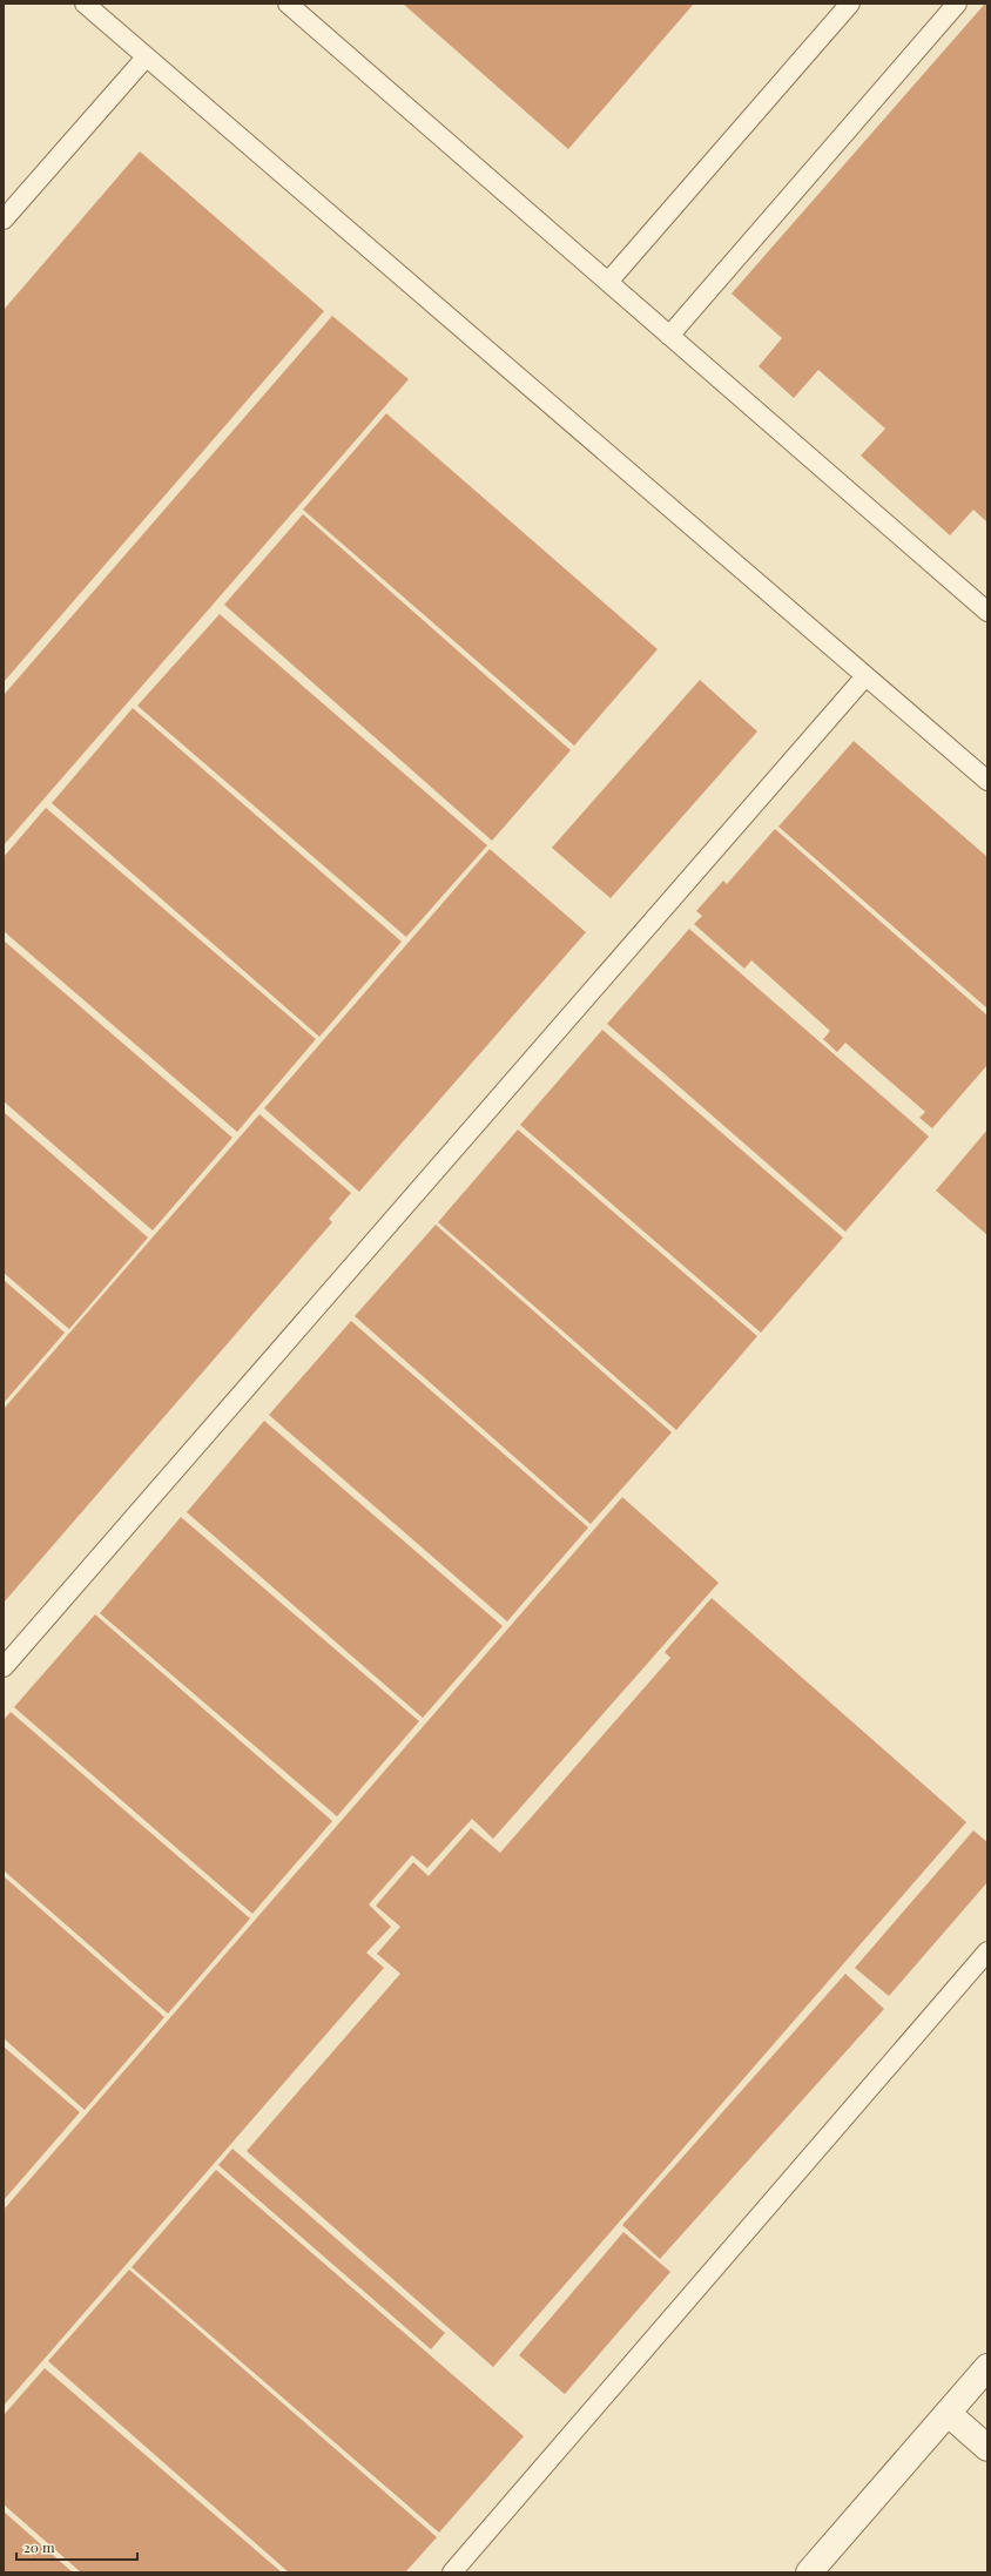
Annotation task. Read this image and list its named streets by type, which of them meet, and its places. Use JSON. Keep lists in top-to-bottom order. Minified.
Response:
{"scale_bar":"20 m"}
